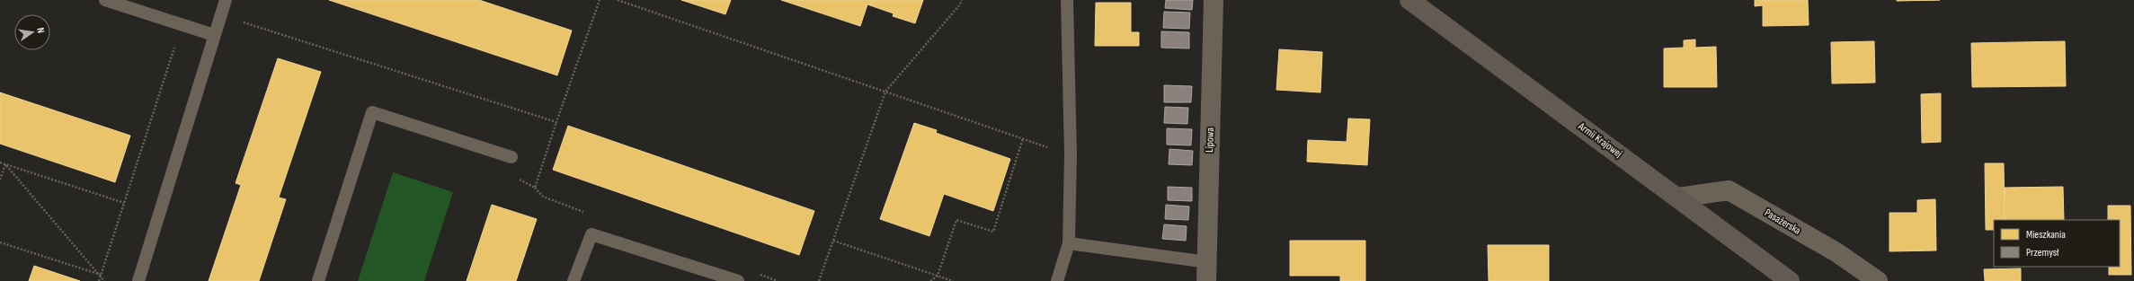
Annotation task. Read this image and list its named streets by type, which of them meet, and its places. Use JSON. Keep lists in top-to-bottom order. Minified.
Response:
{"streets":{"main road":["Armii Krajowej"],"street":["Lipowa","Pasażerska"]},"crossings":[["Armii Krajowej","Pasażerska"]],"legend":["Mieszkania","Przemysł"],"north":"right"}
